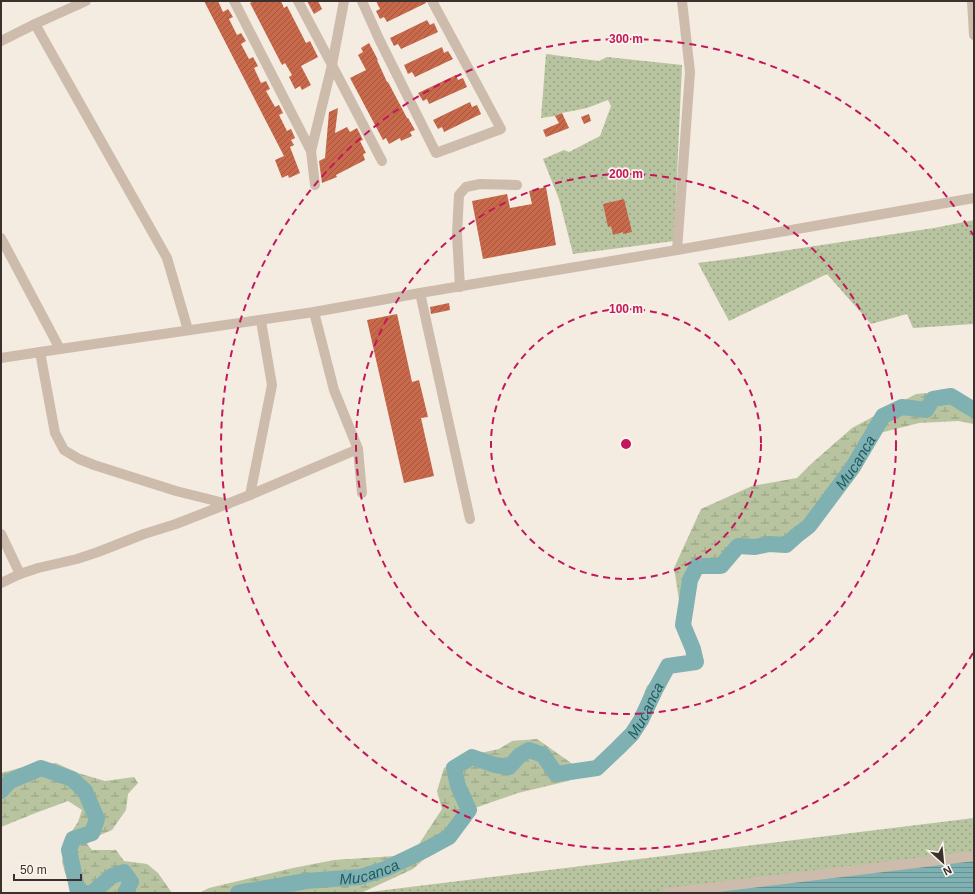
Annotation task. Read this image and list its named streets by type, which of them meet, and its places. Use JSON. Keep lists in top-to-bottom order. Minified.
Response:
{"water":["Mucanca"],"scale_bar":"50 m","north":"bottom right","rings":["300 m","200 m","100 m"]}
